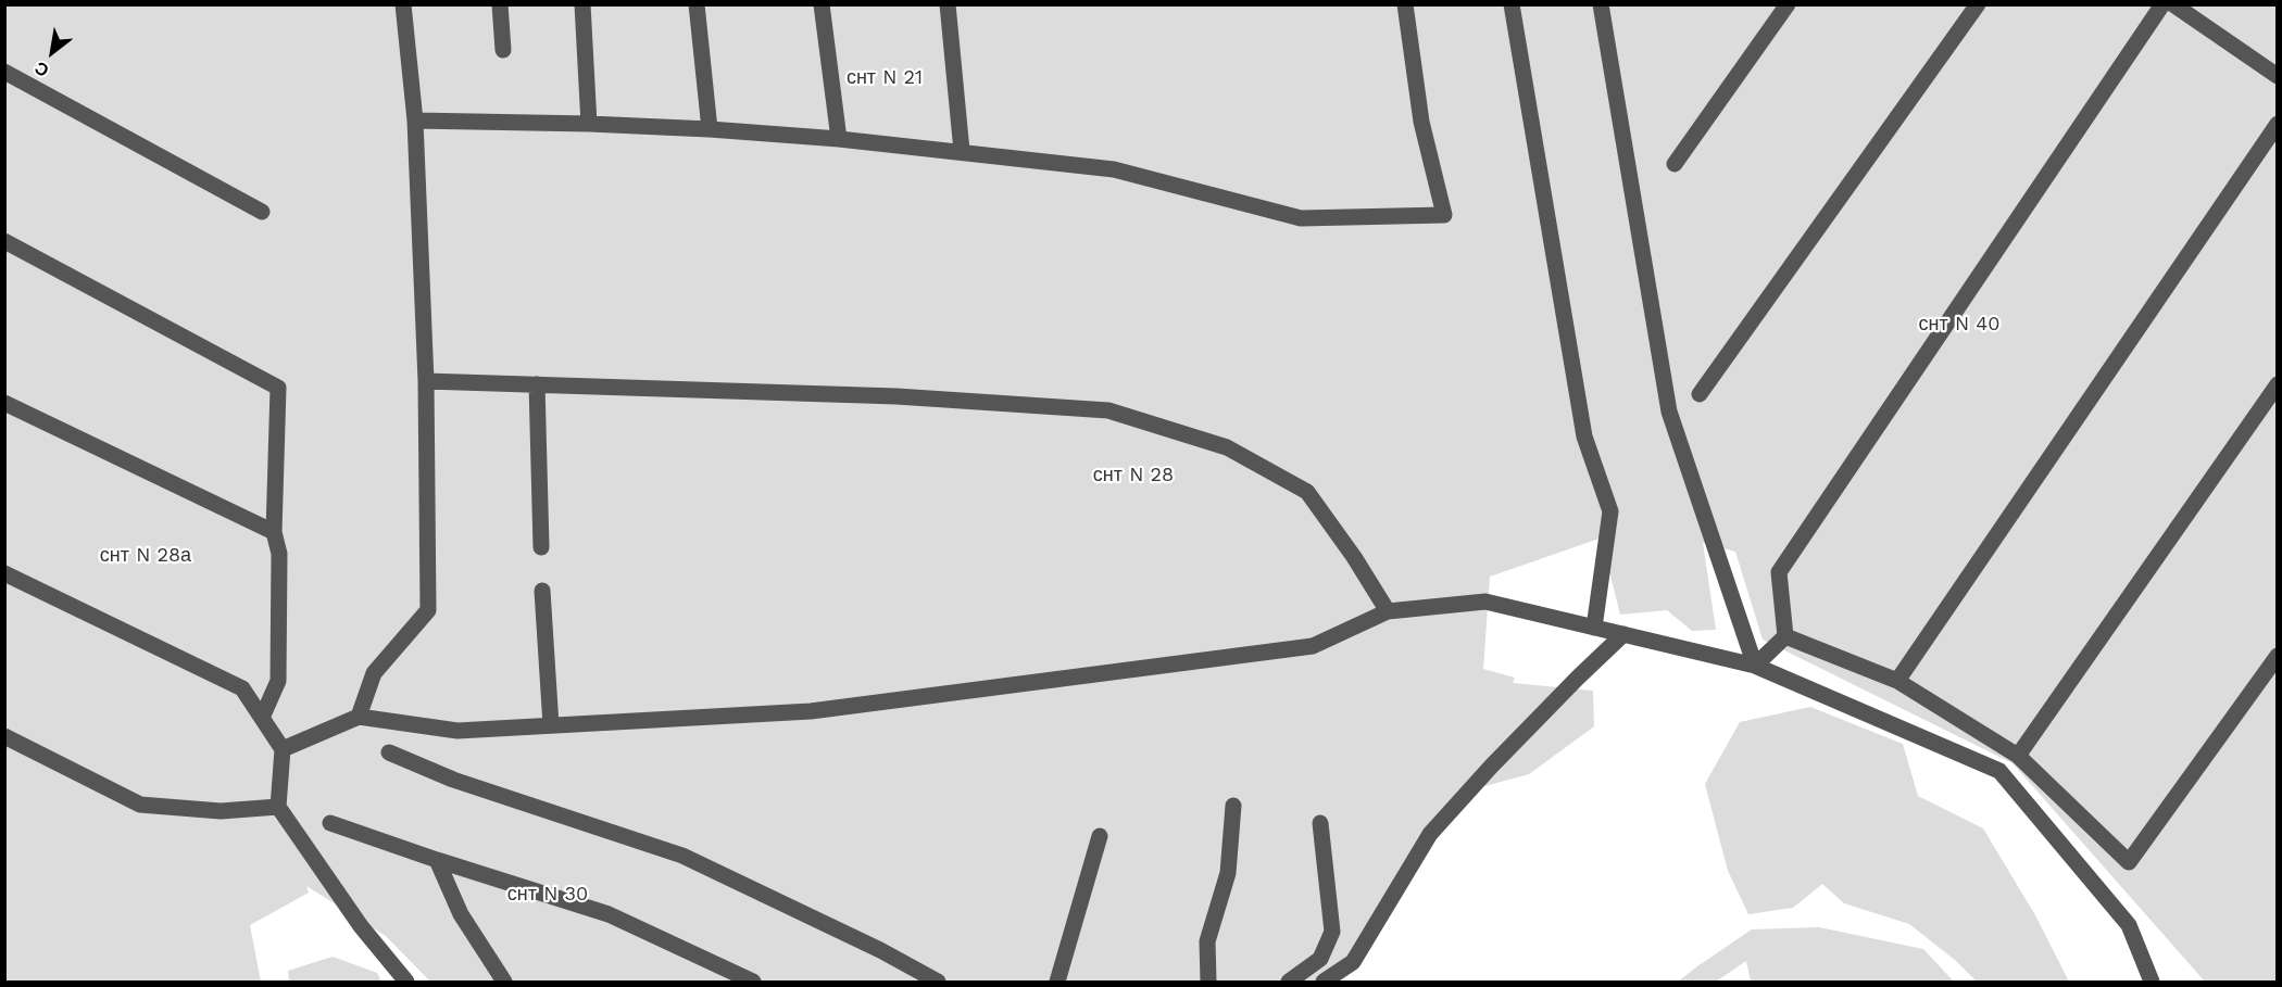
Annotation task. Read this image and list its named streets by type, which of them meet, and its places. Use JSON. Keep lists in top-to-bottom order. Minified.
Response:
{"parks":["снт N 21","снт N 40","снт N 28","снт N 28а","снт N 30"],"north":"bottom left"}
